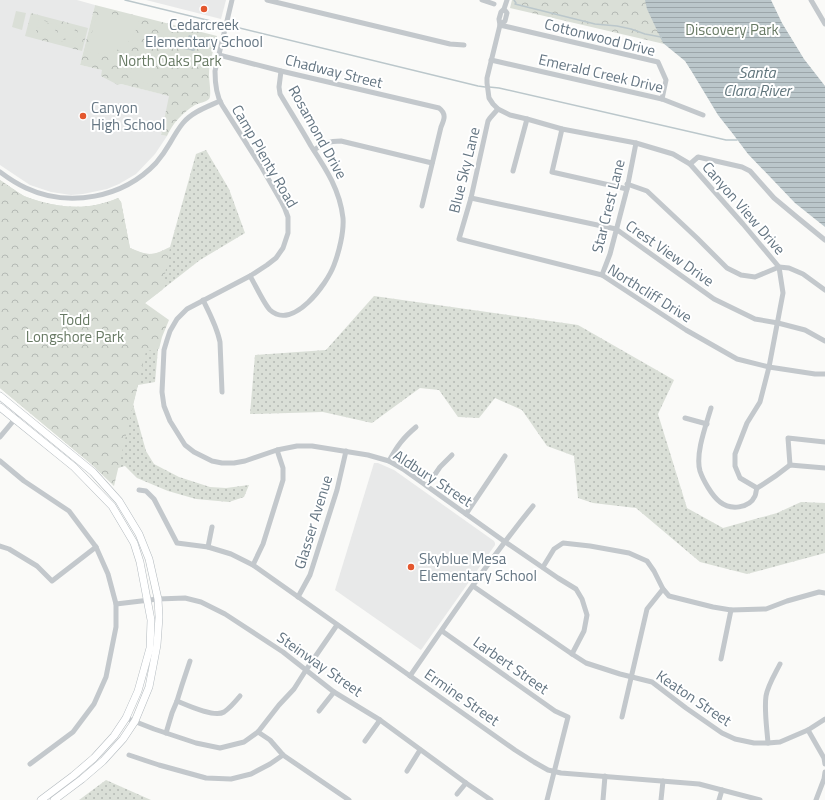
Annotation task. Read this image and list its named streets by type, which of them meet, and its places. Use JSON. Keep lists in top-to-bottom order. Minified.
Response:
{"streets":{"street":["Cottonwood Drive","Chadway Street","Emerald Creek Drive","Rosamond Drive","Camp Plenty Road","Blue Sky Lane","Star Crest Lane","Canyon View Drive","Crest View Drive","Northcliff Drive","Aldbury Street","Glasser Avenue","Steinway Street","Larbert Street","Ermine Street","Keaton Street"]},"crossings":[["Cottonwood Drive","Emerald Creek Drive"],["Chadway Street","Rosamond Drive"],["Chadway Street","Camp Plenty Road"],["Rosamond Drive","Camp Plenty Road"],["Camp Plenty Road","Aldbury Street"],["Blue Sky Lane","Canyon View Drive"],["Blue Sky Lane","Crest View Drive"],["Blue Sky Lane","Northcliff Drive"],["Star Crest Lane","Canyon View Drive"],["Star Crest Lane","Crest View Drive"],["Star Crest Lane","Northcliff Drive"],["Canyon View Drive","Crest View Drive"],["Canyon View Drive","Northcliff Drive"],["Aldbury Street","Glasser Avenue"],["Aldbury Street","Keaton Street"],["Glasser Avenue","Ermine Street"],["Larbert Street","Ermine Street"]],"water":["Santa Clara River"],"parks":["Discovery Park","North Oaks Park","Todd Longshore Park"],"places":["Cedarcreek Elementary School","Canyon High School","Skyblue Mesa Elementary School"]}
